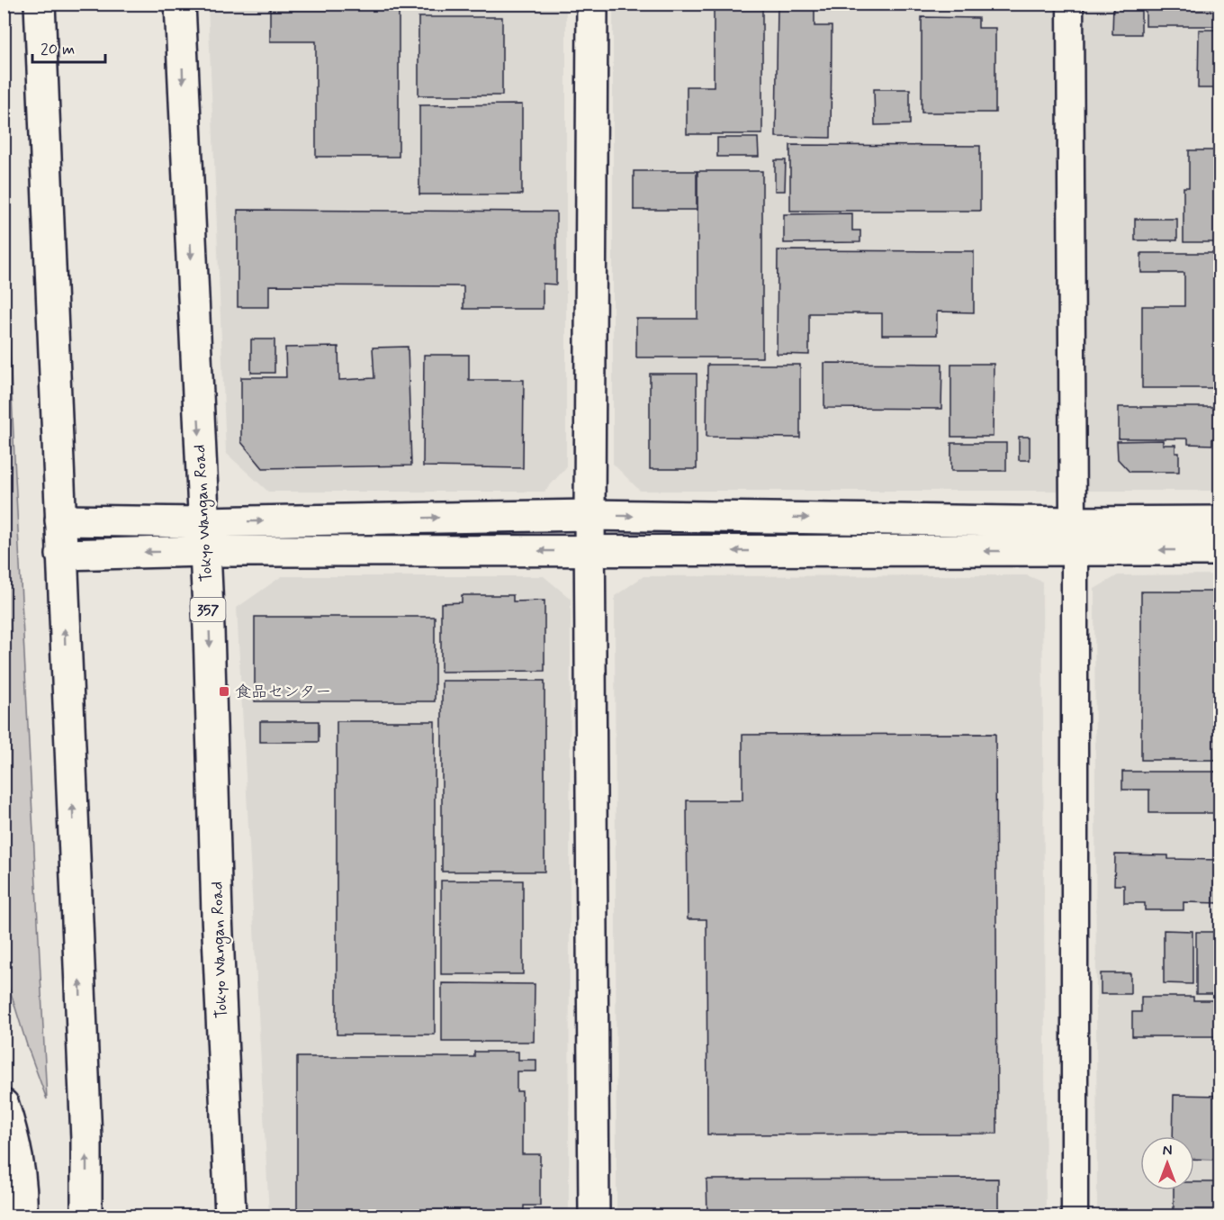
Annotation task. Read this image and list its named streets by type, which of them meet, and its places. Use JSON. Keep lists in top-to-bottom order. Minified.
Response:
{"streets":{"main road":["Tokyo Wangan Road","357"]},"places":{"transit":["食品センター"]},"scale_bar":"20 m","north":"top"}
